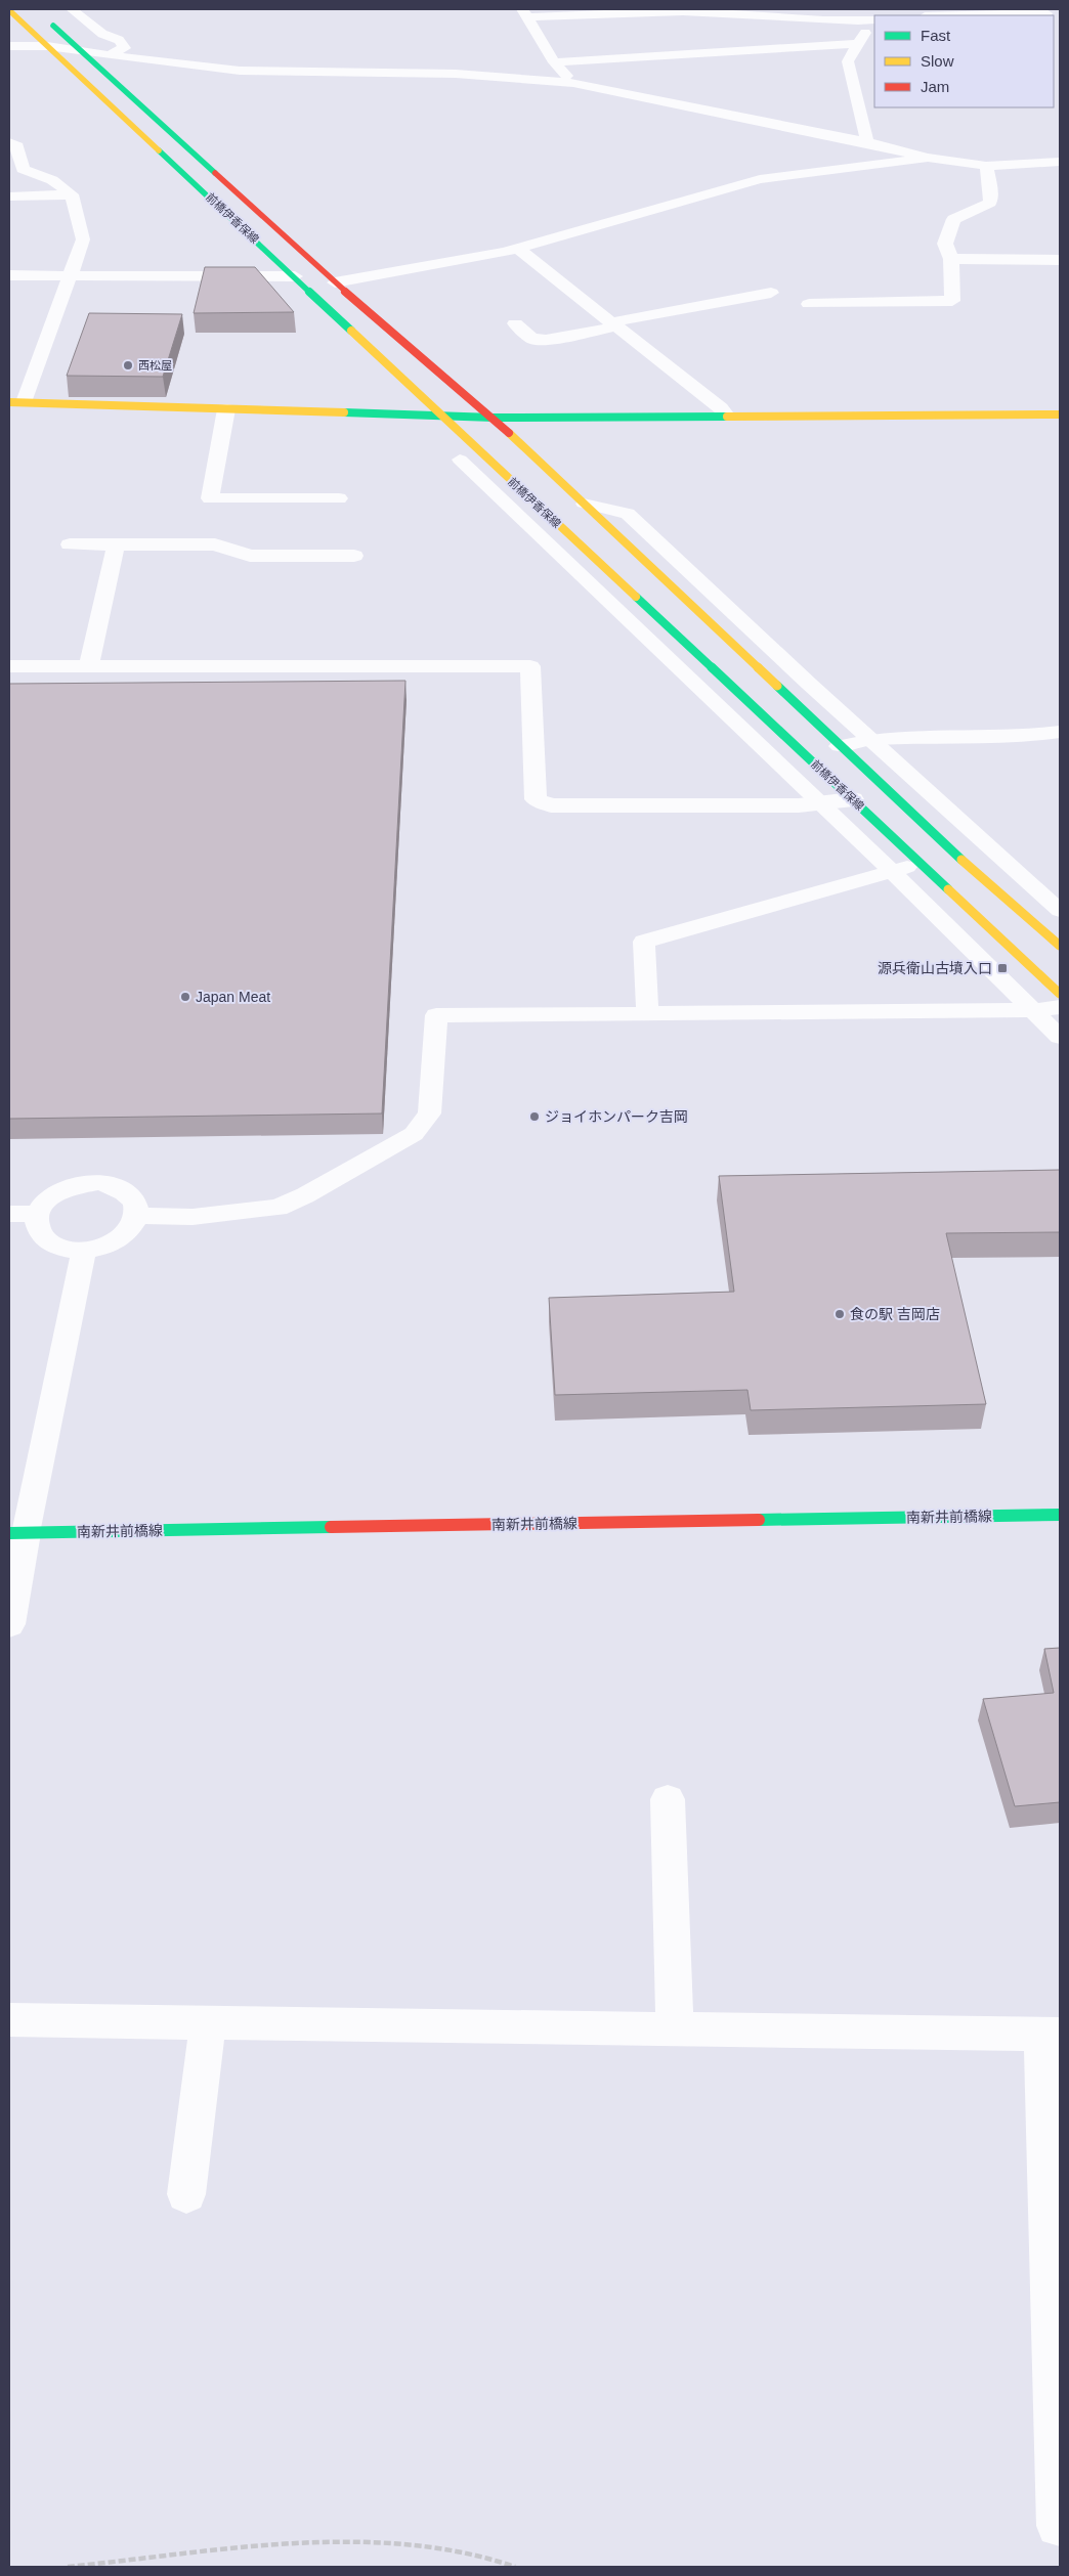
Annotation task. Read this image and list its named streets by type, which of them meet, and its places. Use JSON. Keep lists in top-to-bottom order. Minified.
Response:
{"streets":{"main road":["前橋伊香保線","南新井前橋線"]},"places":{"other":["西松屋","Japan Meat","ジョイホンパーク吉岡","食の駅 吉岡店"],"transit":["源兵衛山古墳入口"]},"legend":["Fast","Slow","Jam"]}
